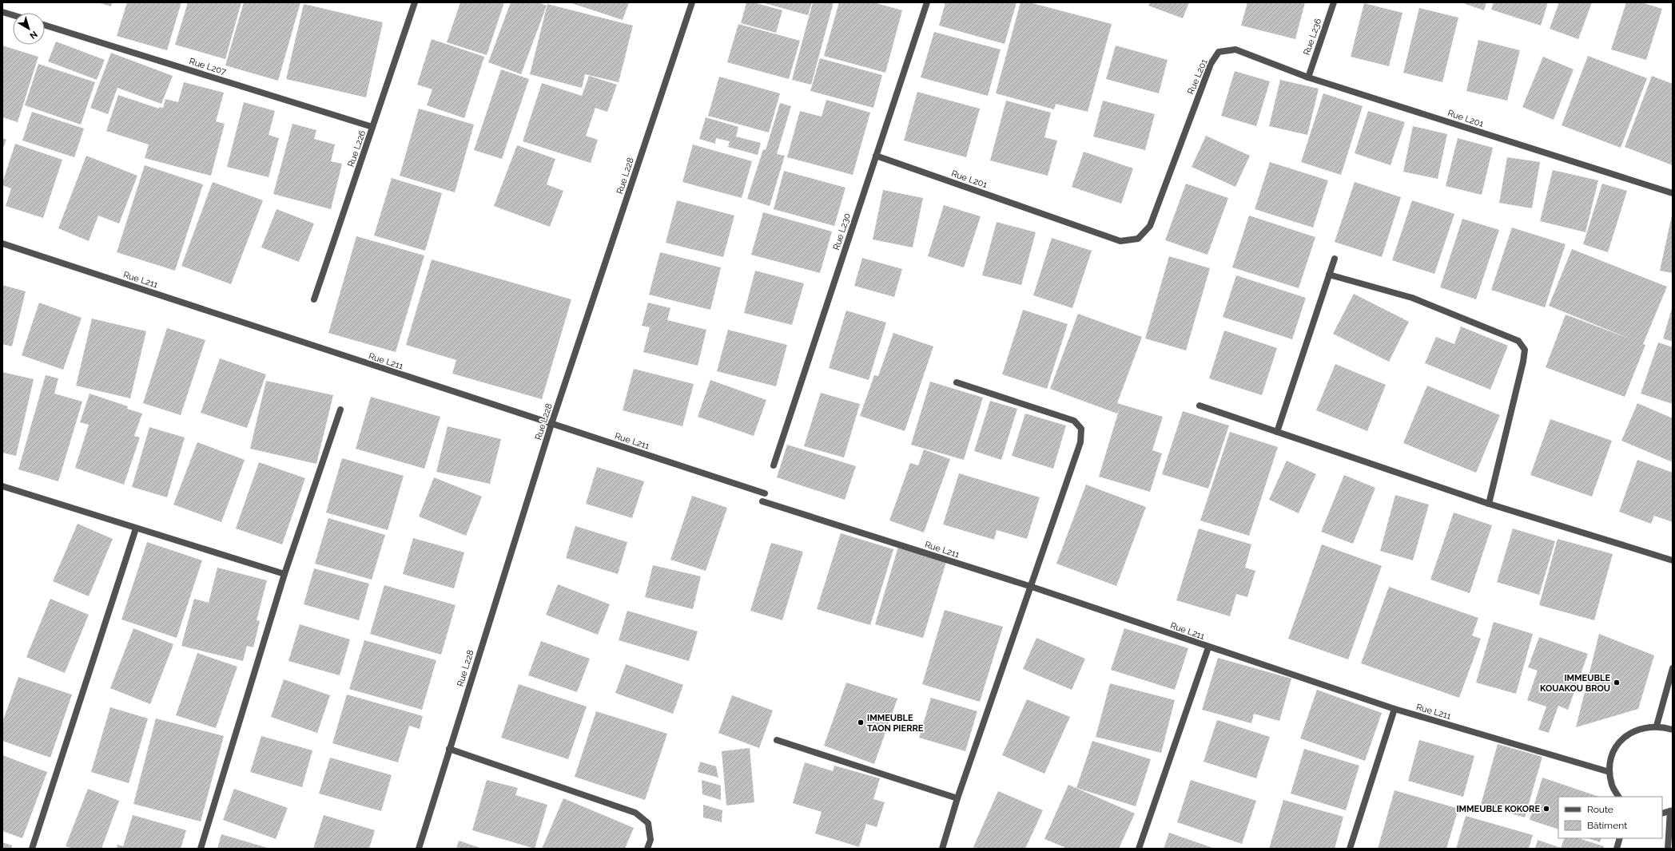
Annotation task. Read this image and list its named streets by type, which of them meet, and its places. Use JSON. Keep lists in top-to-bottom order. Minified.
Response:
{"streets":{"street":["Rue L236","Rue L207","Rue L201","Rue L226","Rue L228","Rue L230","Rue L211"]},"crossings":[["Rue L236","Rue L201"],["Rue L207","Rue L226"],["Rue L201","Rue L230"],["Rue L228","Rue L211"]],"places":["IMMEUBLE KOUAKOU BROU","IMMEUBLE TAON PIERRE","IMMEUBLE KOKORE"],"legend":["Route","Bâtiment"],"north":"bottom right"}
